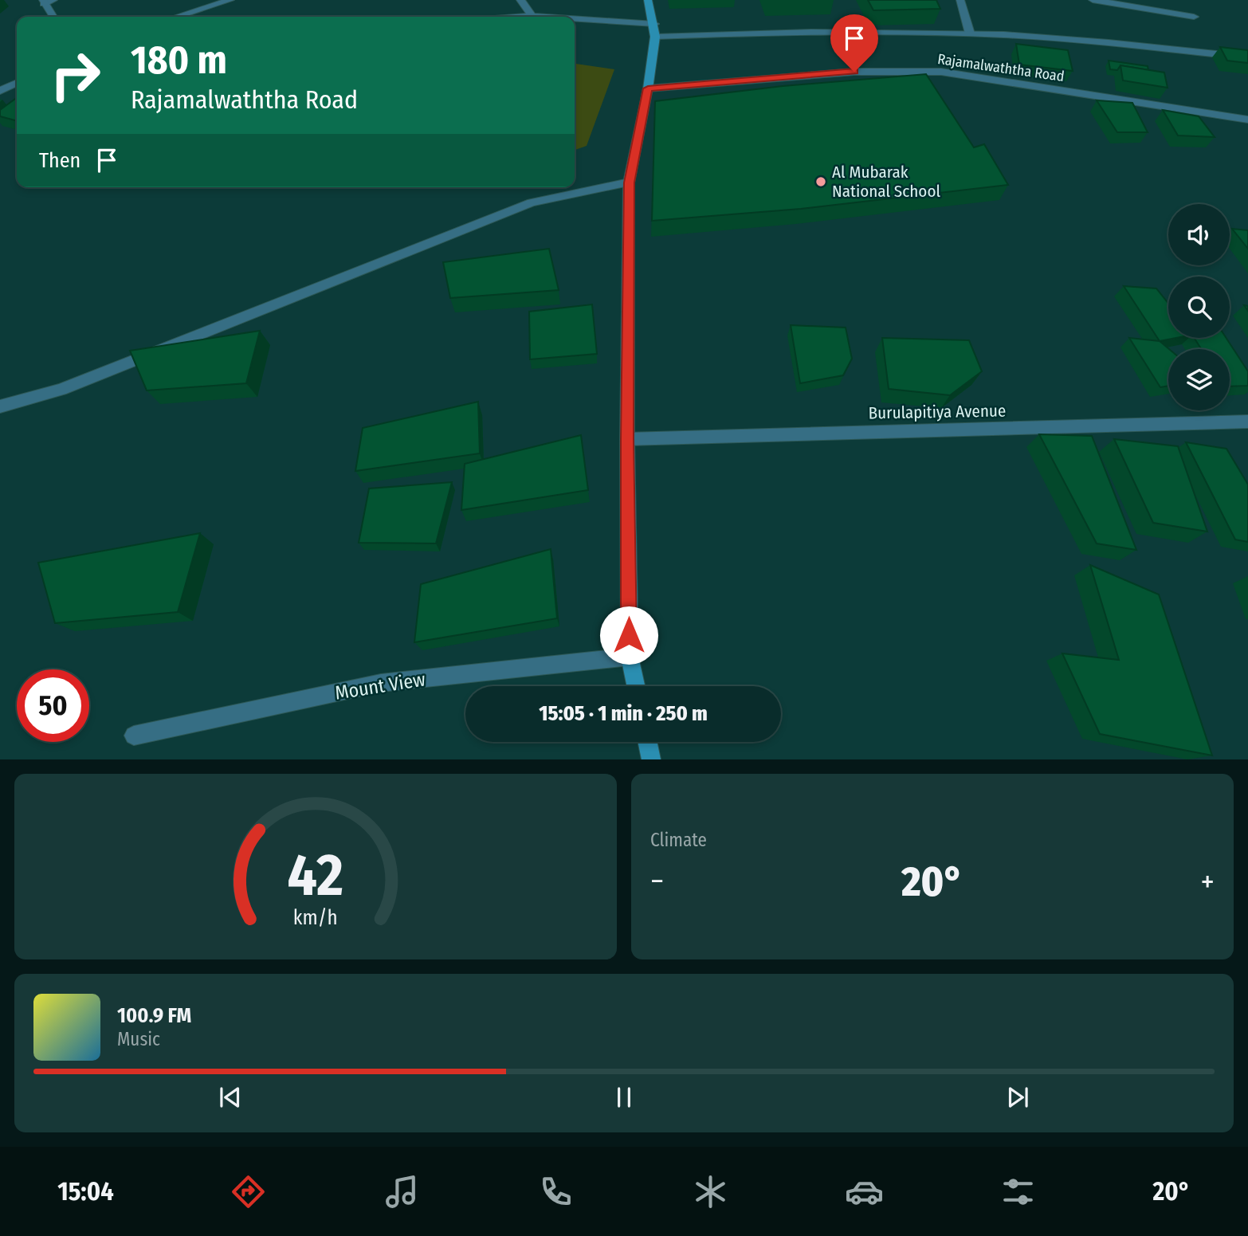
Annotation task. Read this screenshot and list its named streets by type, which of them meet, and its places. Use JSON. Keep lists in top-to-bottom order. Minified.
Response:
{"streets":{"street":["Rajamalwaththa Road","Burulapitiya Avenue","Mount View"]},"places":["Al Mubarak National School"],"page":{"turn":["180 m","Rajamalwaththa Road"],"then":"Then","limit":"50","trip":"15:05 · 1 min · 250 m","tile":"Climate","heat":["−","20°","+"],"song":["100.9 FM","Music"],"tabs":["15:04","20°"],"gauge":["42","km/h"]}}
